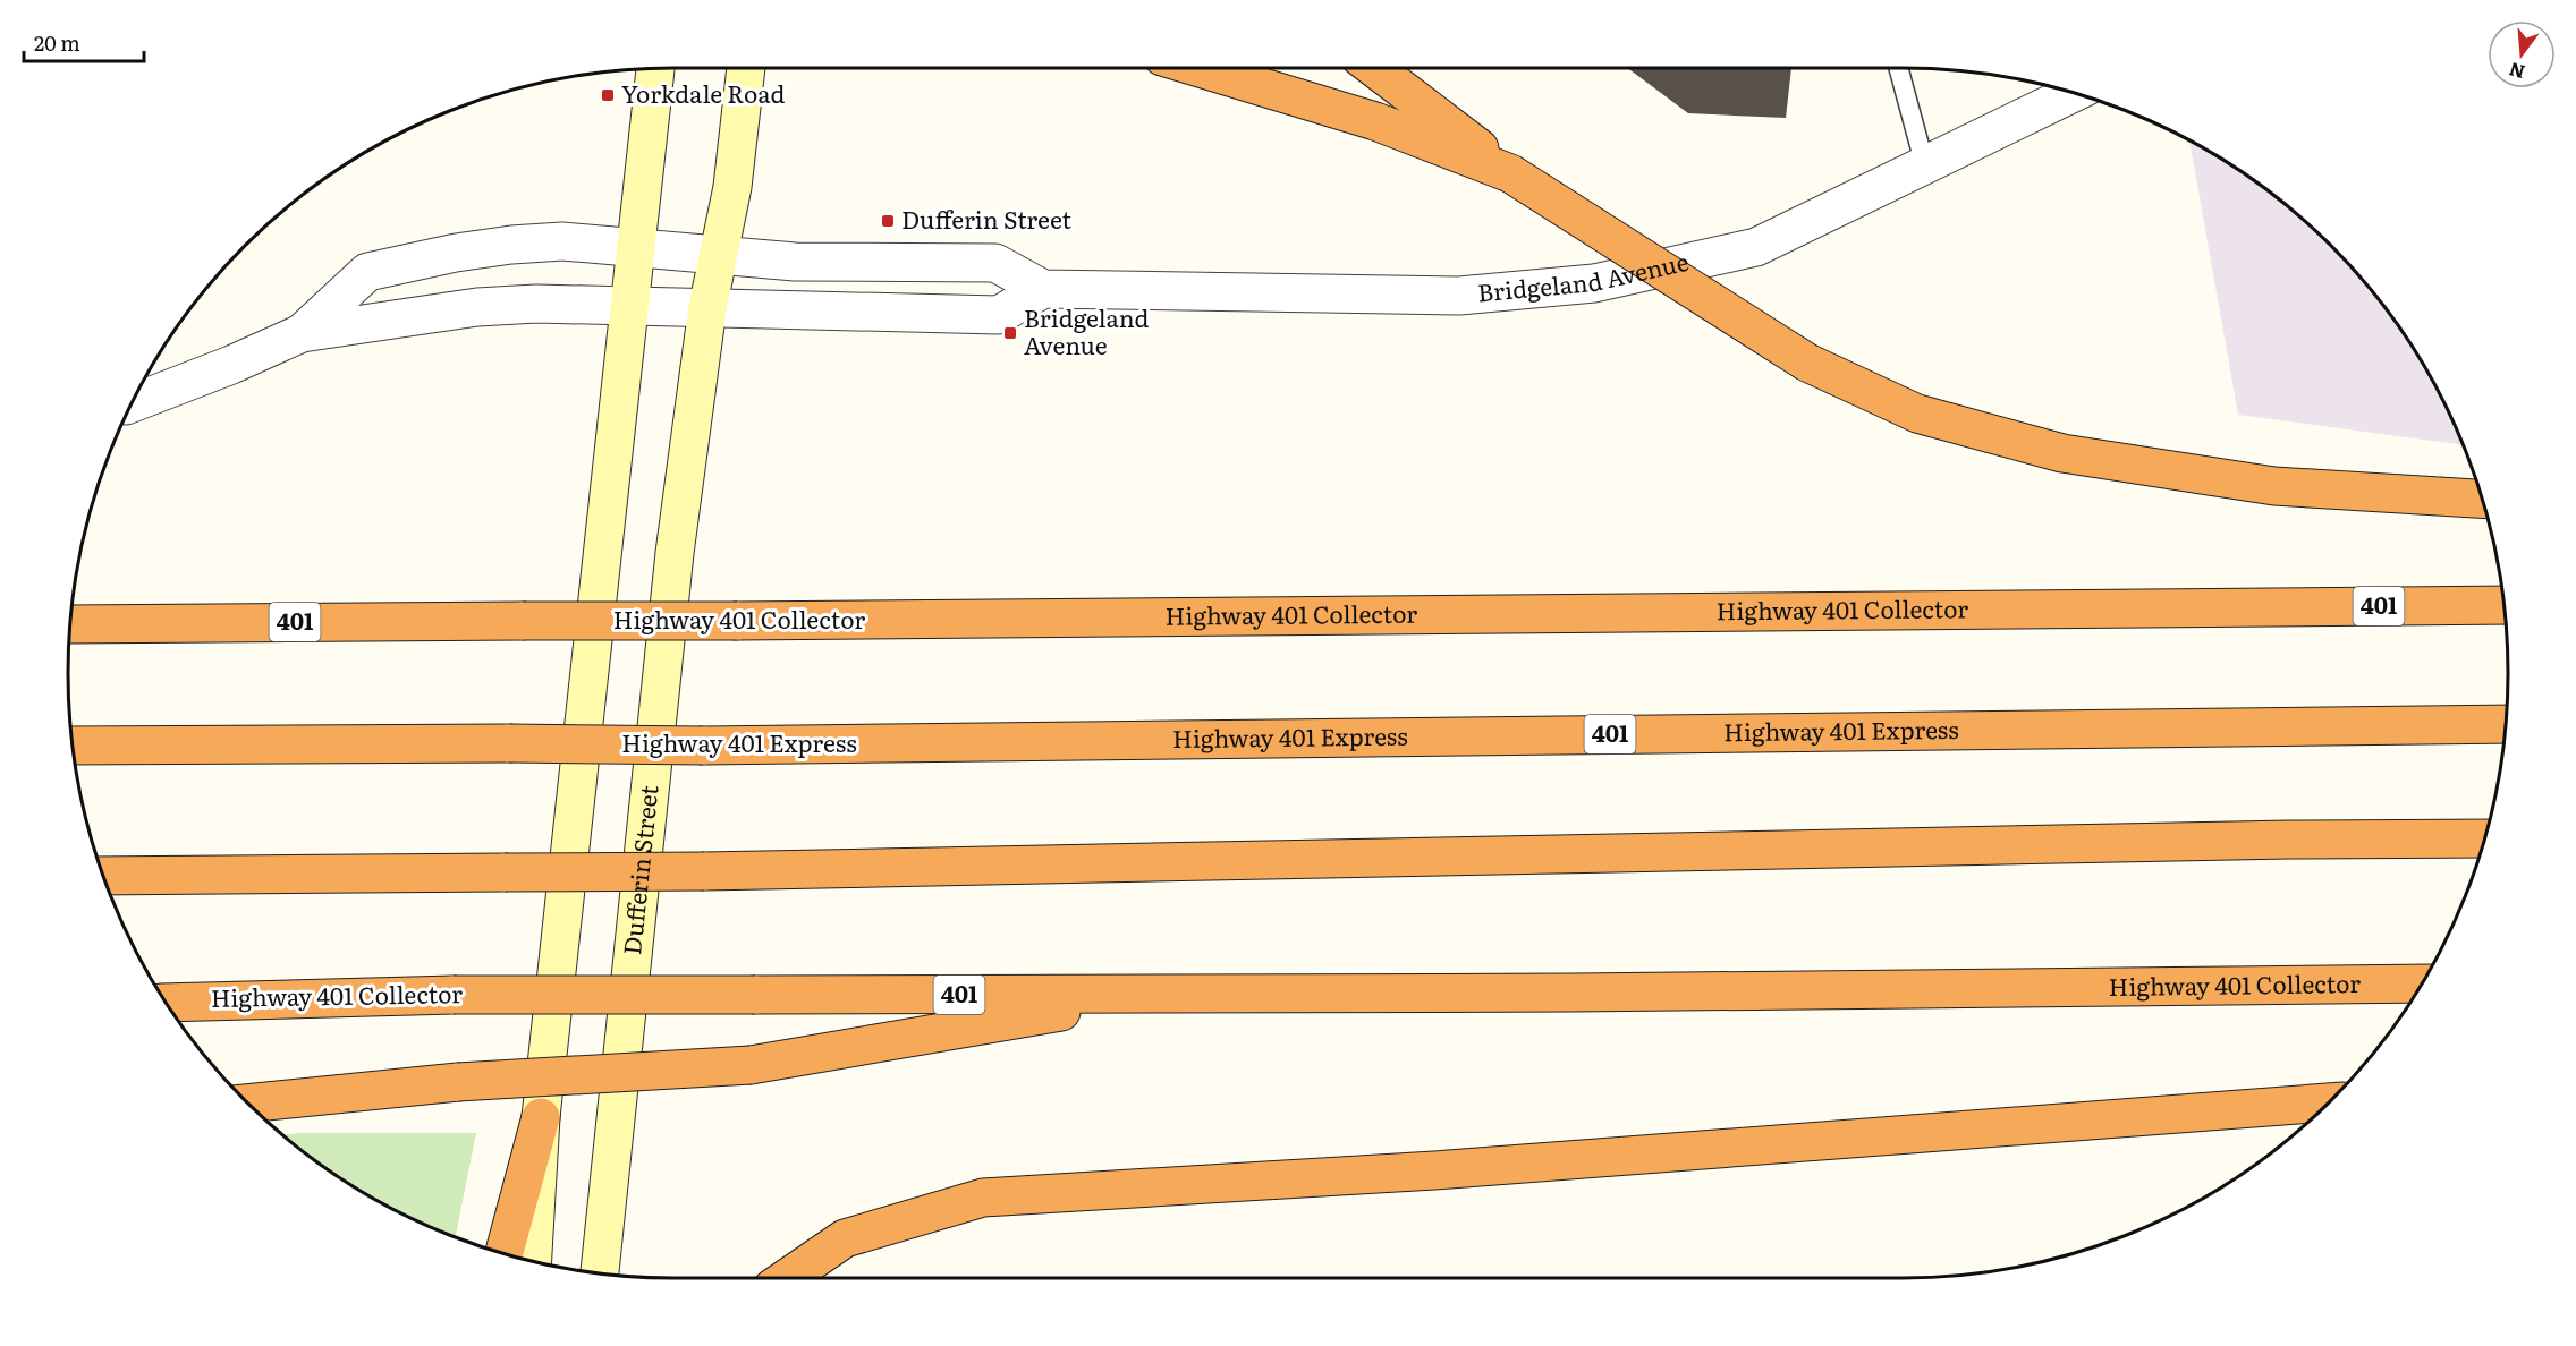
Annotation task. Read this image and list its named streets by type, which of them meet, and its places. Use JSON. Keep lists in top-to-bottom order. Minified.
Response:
{"streets":{"highway":["401","Highway 401 Collector","Highway 401 Express"],"main road":["Dufferin Street"],"street":["Bridgeland Avenue"]},"crossings":[["Bridgeland Avenue","Dufferin Street"]],"places":{"transit":["Yorkdale Road","Dufferin Street","Bridgeland Avenue"]},"scale_bar":"20 m","north":"bottom"}
